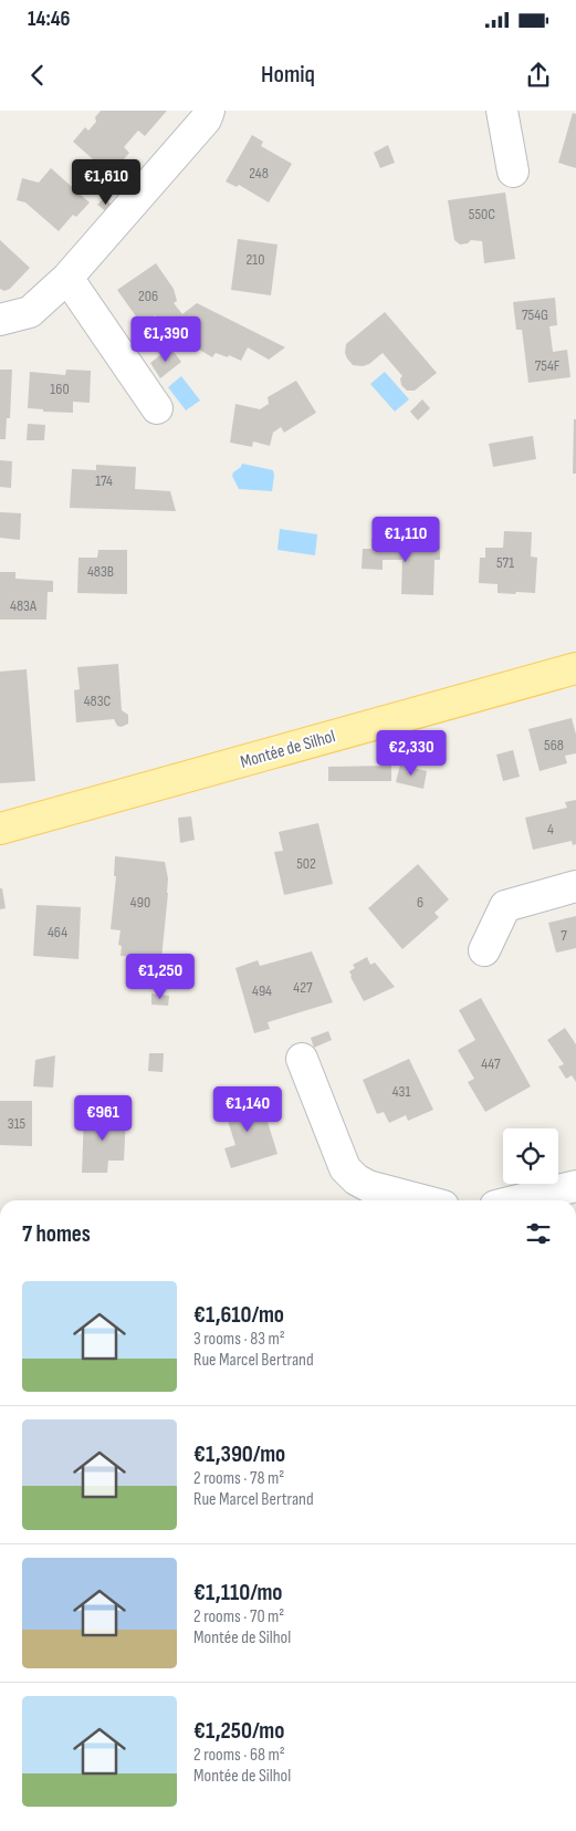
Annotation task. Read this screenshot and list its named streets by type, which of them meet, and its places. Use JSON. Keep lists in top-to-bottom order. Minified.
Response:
{"streets":{"main road":["Montée de Silhol"]},"house_numbers":["248","550C","210","206","754G","754F","160","174","571","483B","483A","483C","568","4","502","490","6","464","7","427","494","447","431","315"],"page":{"status":"14:46","header":"Homiq","price":["€1,610","€1,390","€1,110","€2,330","€1,250","€1,140","€961"],"heading":"7 homes","list":[{"name":"€1,610/mo","note":"3 rooms · 83 m² · Rue Marcel Bertrand"},{"name":"€1,390/mo","note":"2 rooms · 78 m² · Rue Marcel Bertrand"},{"name":"€1,110/mo","note":"2 rooms · 70 m² · Montée de Silhol"},{"name":"€1,250/mo","note":"2 rooms · 68 m² · Montée de Silhol"}]}}
